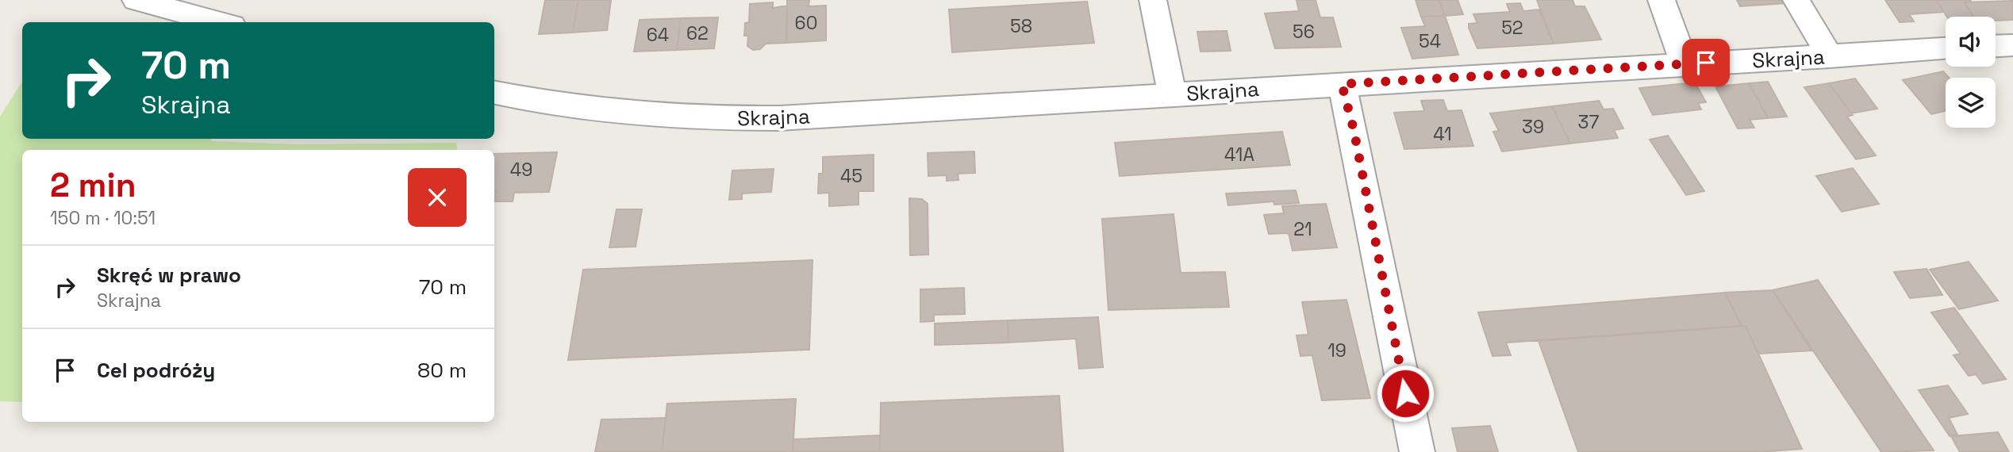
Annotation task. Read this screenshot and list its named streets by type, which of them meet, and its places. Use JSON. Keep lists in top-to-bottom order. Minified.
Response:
{"streets":{"street":["Skrajna"]},"house_numbers":["60","58","52","56","62","64","54","37","39","41","41A","49","45","21","19"],"page":{"turn":["70 m","Skrajna"],"heading":["2 min","150 m · 10:51"],"list":[{"name":"Skręć w prawo","note":"Skrajna","value":"70 m"},{"name":"Cel podróży","value":"80 m"}]}}
